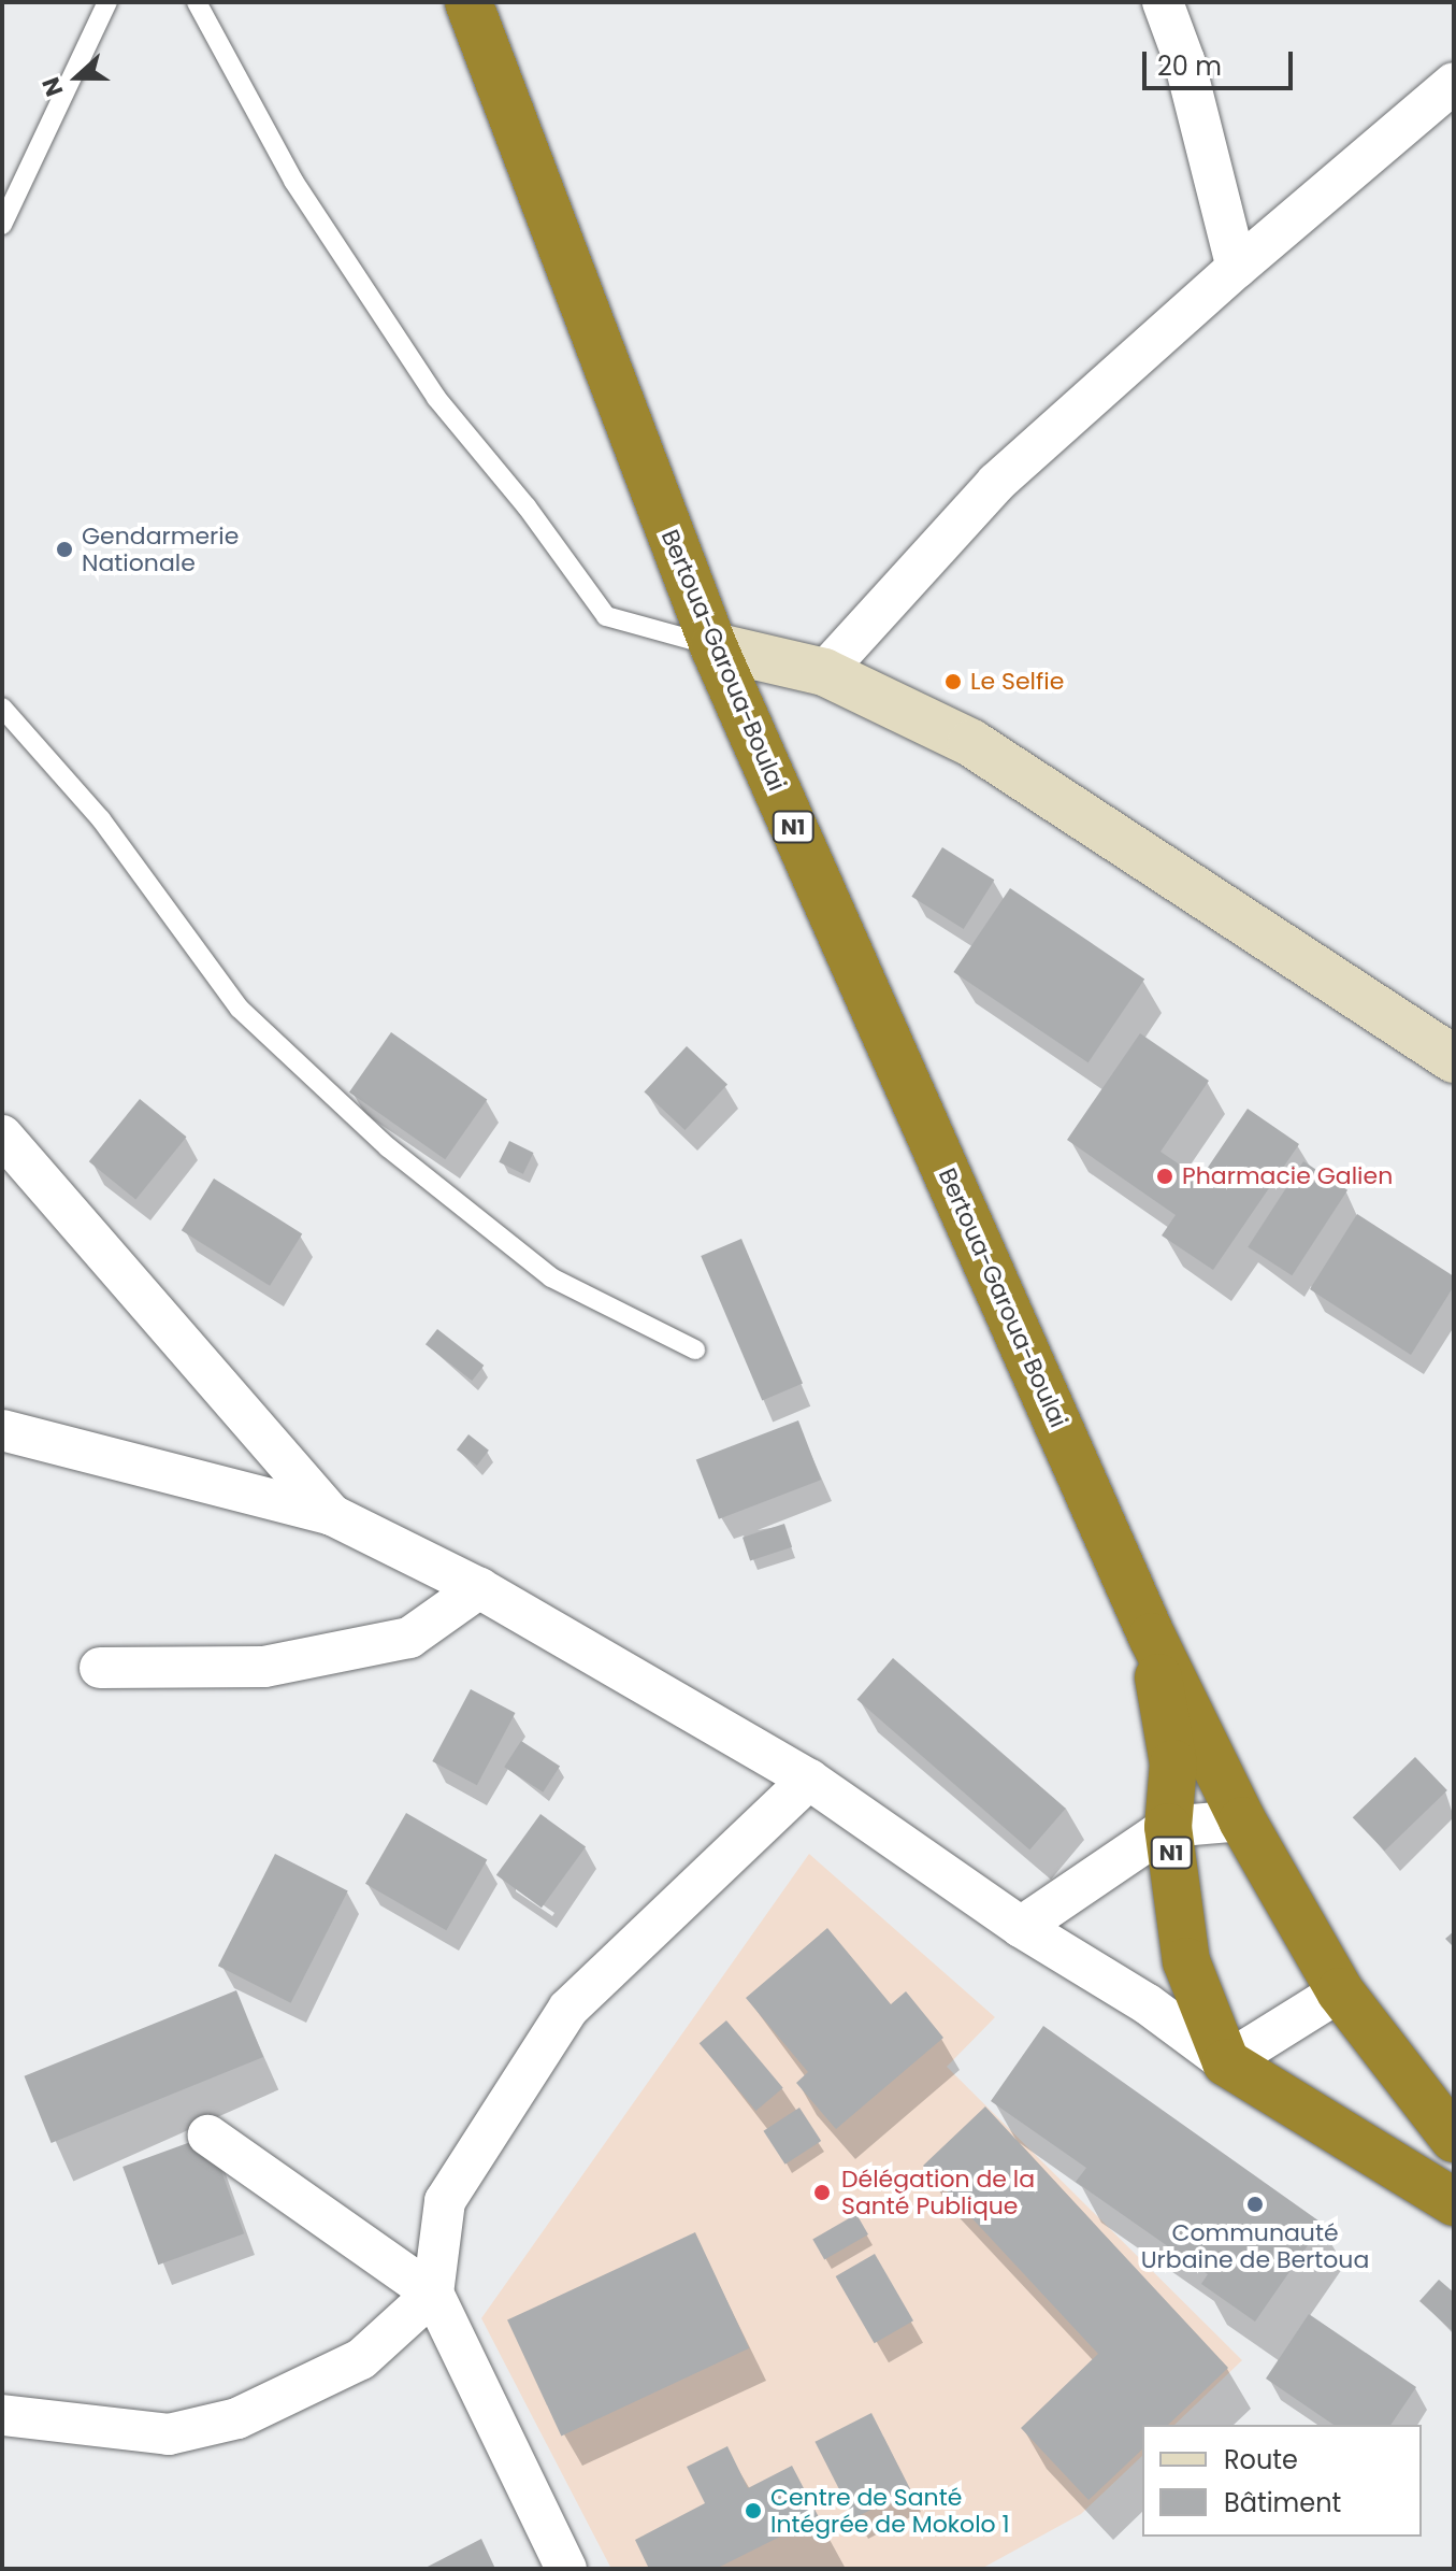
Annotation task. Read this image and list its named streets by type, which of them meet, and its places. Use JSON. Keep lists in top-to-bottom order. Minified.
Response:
{"streets":{"highway":["Bertoua-Garoua-Boulai","N1"]},"crossings":[["Bertoua-Garoua-Boulai","N1"]],"places":["Gendarmerie Nationale","Le Selfie","Pharmacie Galien","Délégation de la Santé Publique","Communauté Urbaine de Bertoua","Centre de Santé Intégrée de Mokolo 1"],"legend":["Route","Bâtiment"],"scale_bar":"20 m","north":"left"}
